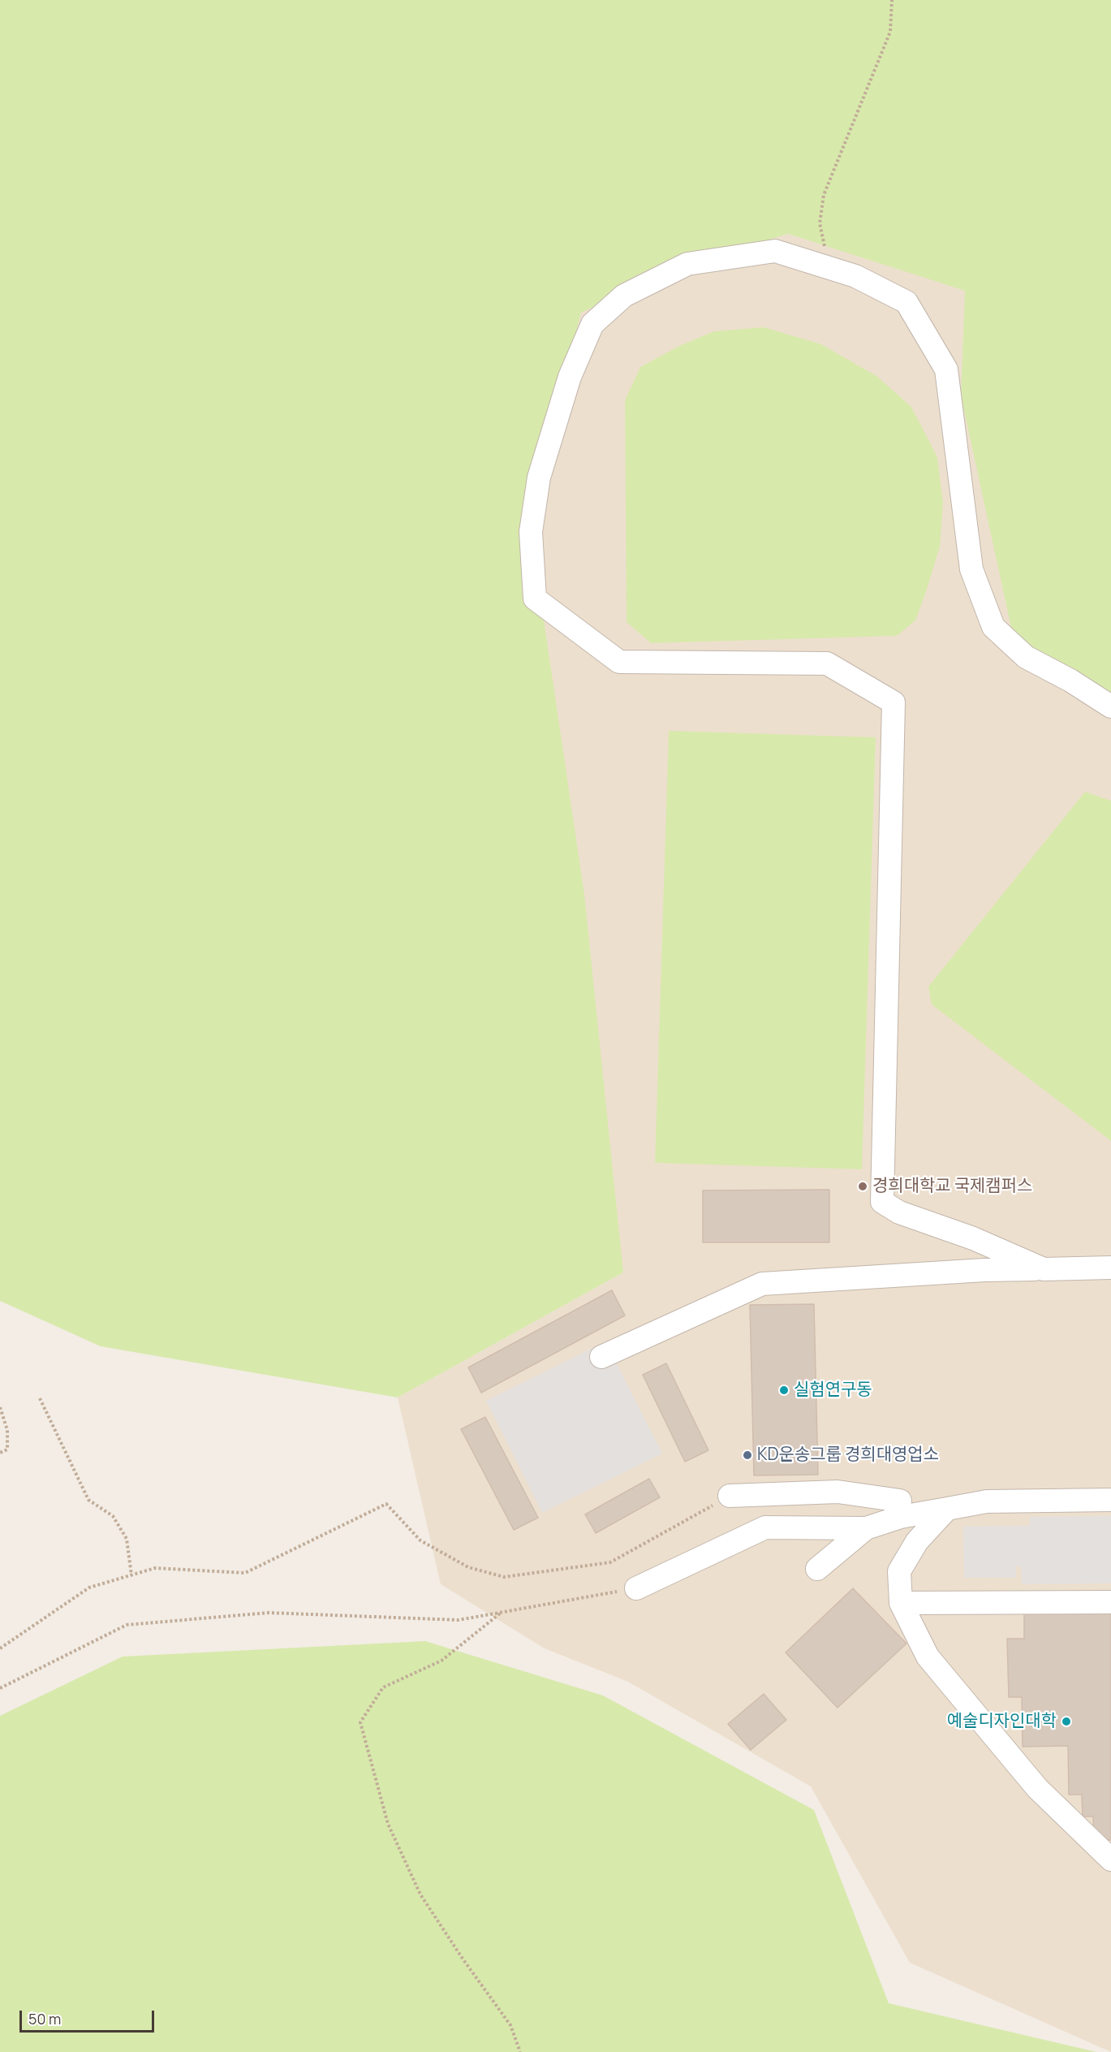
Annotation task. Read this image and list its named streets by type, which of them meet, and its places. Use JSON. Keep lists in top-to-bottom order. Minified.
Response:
{"places":["경희대학교 국제캠퍼스","실험연구동","KD운송그룹 경희대영업소","예술디자인대학"],"scale_bar":"50 m"}
